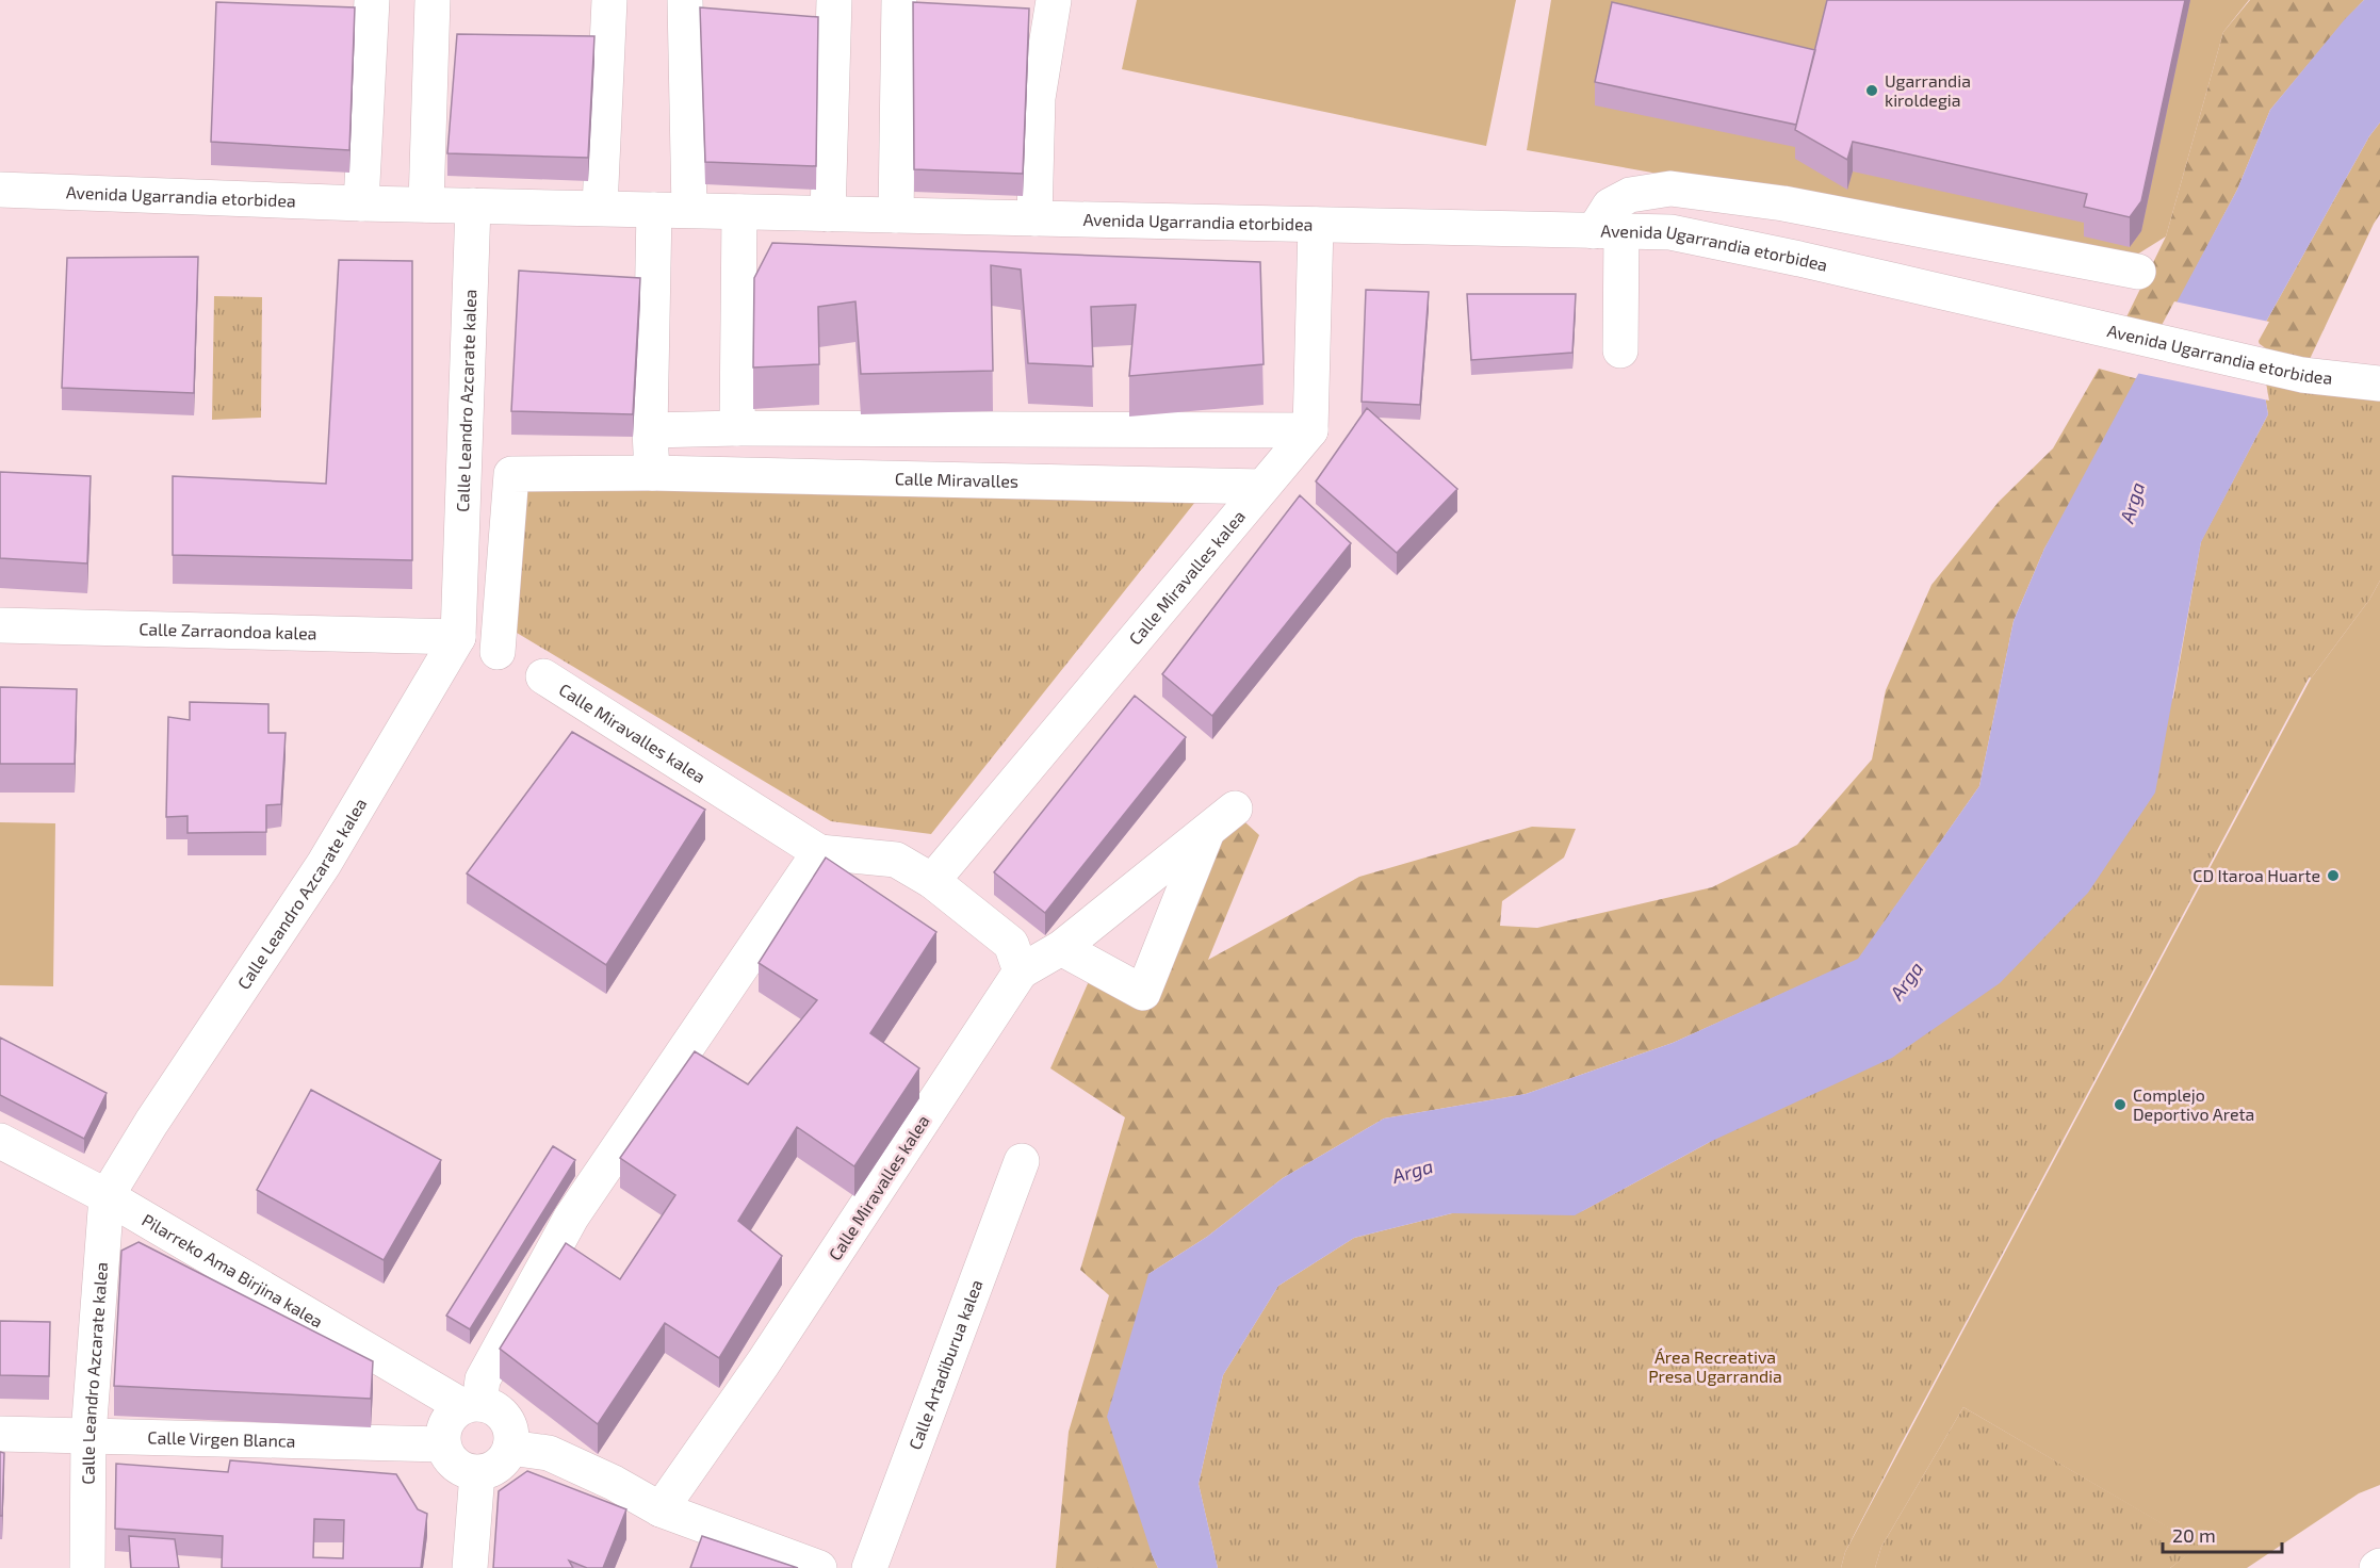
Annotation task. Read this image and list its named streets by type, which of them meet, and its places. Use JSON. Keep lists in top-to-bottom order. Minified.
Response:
{"streets":{"street":["Avenida Ugarrandia etorbidea","Calle Leandro Azcarate kalea","Calle Miravalles","Calle Miravalles kalea","Calle Zarraondoa kalea","Pilarreko Ama Birjina kalea","Calle Artadiburua kalea","Calle Virgen Blanca"]},"crossings":[["Avenida Ugarrandia etorbidea","Calle Leandro Azcarate kalea"],["Calle Leandro Azcarate kalea","Calle Zarraondoa kalea"],["Calle Leandro Azcarate kalea","Pilarreko Ama Birjina kalea"],["Calle Leandro Azcarate kalea","Calle Virgen Blanca"],["Calle Miravalles","Calle Miravalles kalea"],["Pilarreko Ama Birjina kalea","Calle Virgen Blanca"]],"water":["Arga"],"parks":["Área Recreativa Presa Ugarrandia"],"places":["Ugarrandia kiroldegia","CD Itaroa Huarte","Complejo Deportivo Areta"],"scale_bar":"20 m"}
